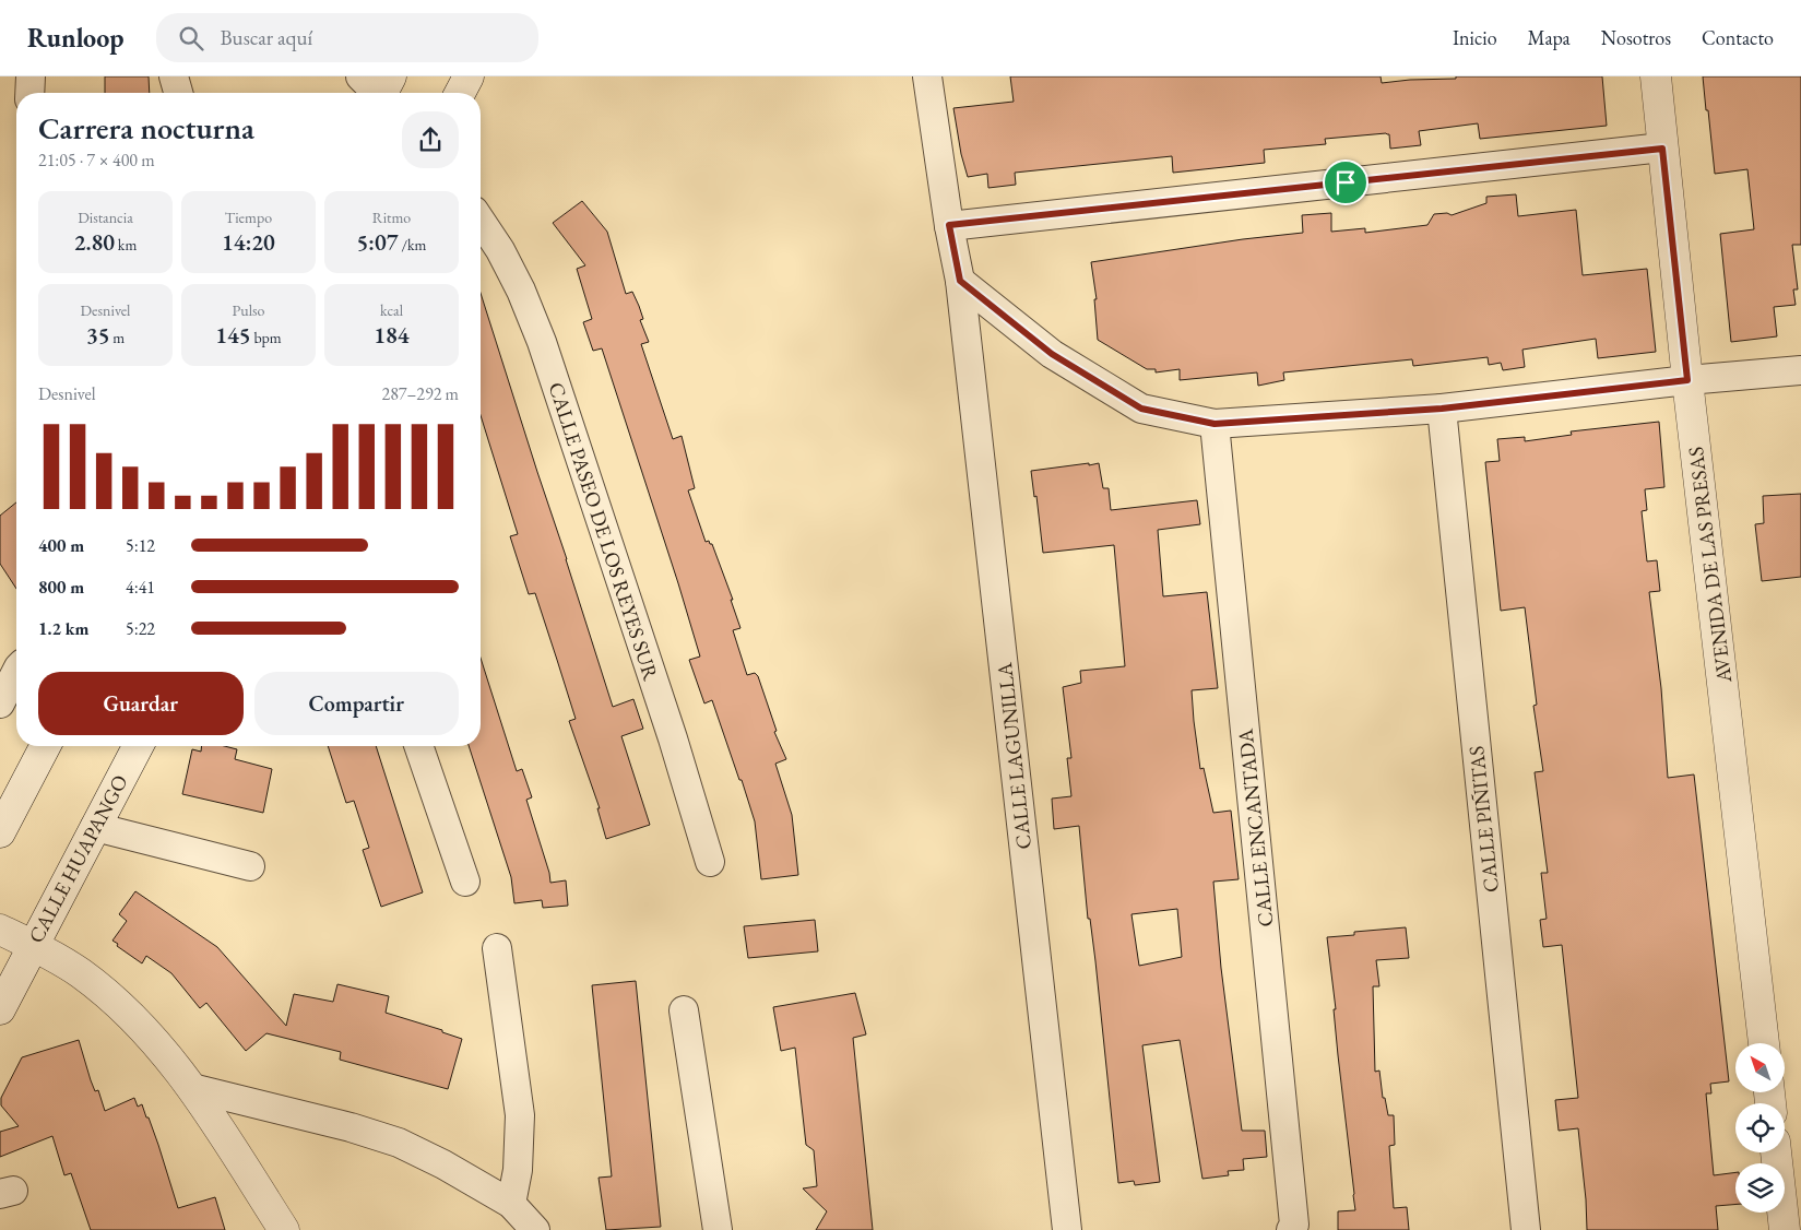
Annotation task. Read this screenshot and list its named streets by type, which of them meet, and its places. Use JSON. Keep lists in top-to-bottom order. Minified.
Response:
{"streets":{"street":["CALLE PASEO DE LOS REYES SUR","AVENIDA DE LAS PRESAS","CALLE LAGUNILLA","CALLE PIÑITAS","CALLE ENCANTADA","CALLE HUAPANGO"]},"north":"top left","page":{"header":"Runloop","search":"Buscar aquí","nav":["Inicio","Mapa","Nosotros","Contacto"],"heading":["Carrera nocturna","21:05 · 7 × 400 m"],"stats":[["Distancia","2.80 km"],["Tiempo","14:20"],["Ritmo","5:07 /km"],["Desnivel","35 m"],["Pulso","145 bpm"],["kcal","184"]],"chart":["Desnivel","287–292 m"],"list":[{"name":"400 m","note":"5:12"},{"name":"800 m","note":"4:41"},{"name":"1.2 km","note":"5:22"}],"buttons":["Guardar","Compartir"]}}
